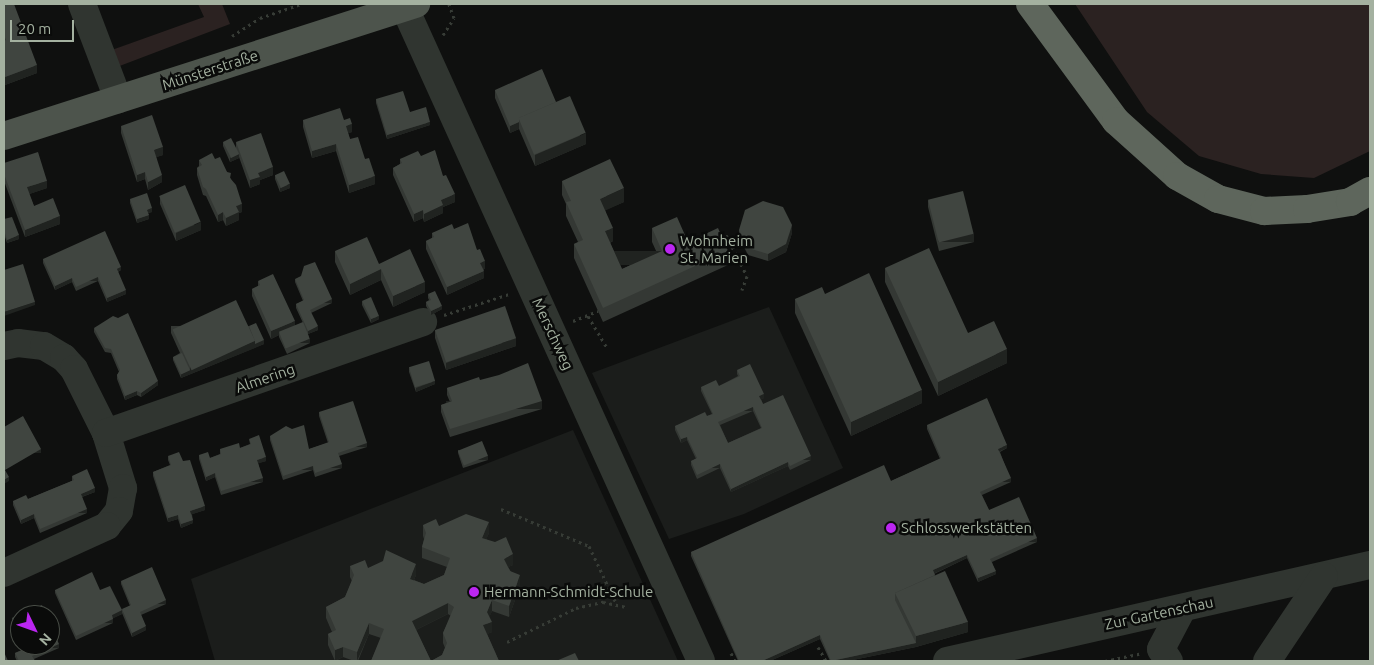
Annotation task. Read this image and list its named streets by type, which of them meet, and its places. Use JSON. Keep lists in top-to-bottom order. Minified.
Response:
{"streets":{"main road":["Münsterstraße"],"street":["Merschweg","Almering","Zur Gartenschau"]},"crossings":[["Münsterstraße","Merschweg"]],"places":["Wohnheim St. Marien","Schlosswerkstätten","Hermann-Schmidt-Schule"],"scale_bar":"20 m","north":"bottom right"}
